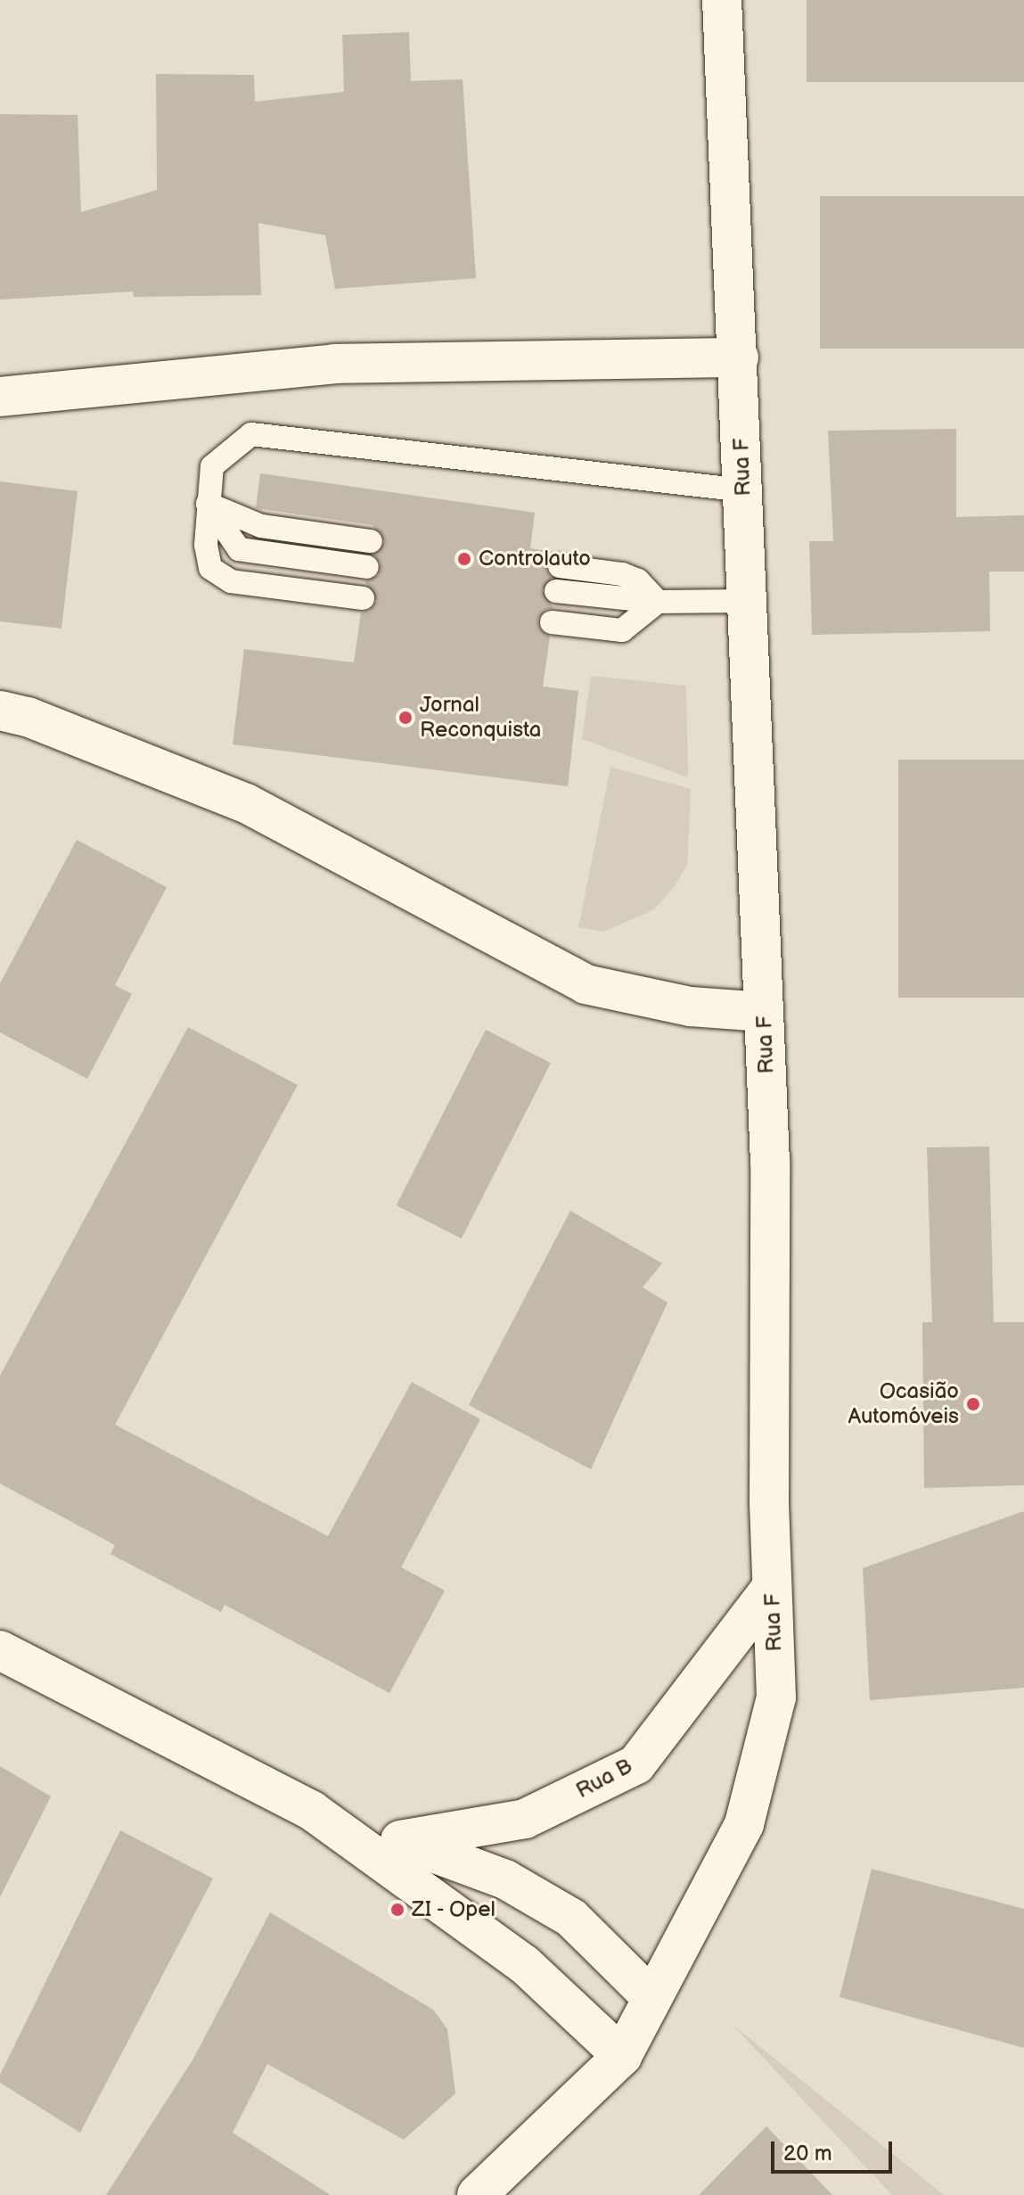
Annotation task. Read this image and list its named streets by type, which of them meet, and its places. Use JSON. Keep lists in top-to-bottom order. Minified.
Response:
{"streets":{"street":["Rua F","Rua B"]},"crossings":[["Rua F","Rua B"]],"places":["Controlauto","Jornal Reconquista","Ocasião Automóveis","ZI - Opel"],"scale_bar":"20 m"}
